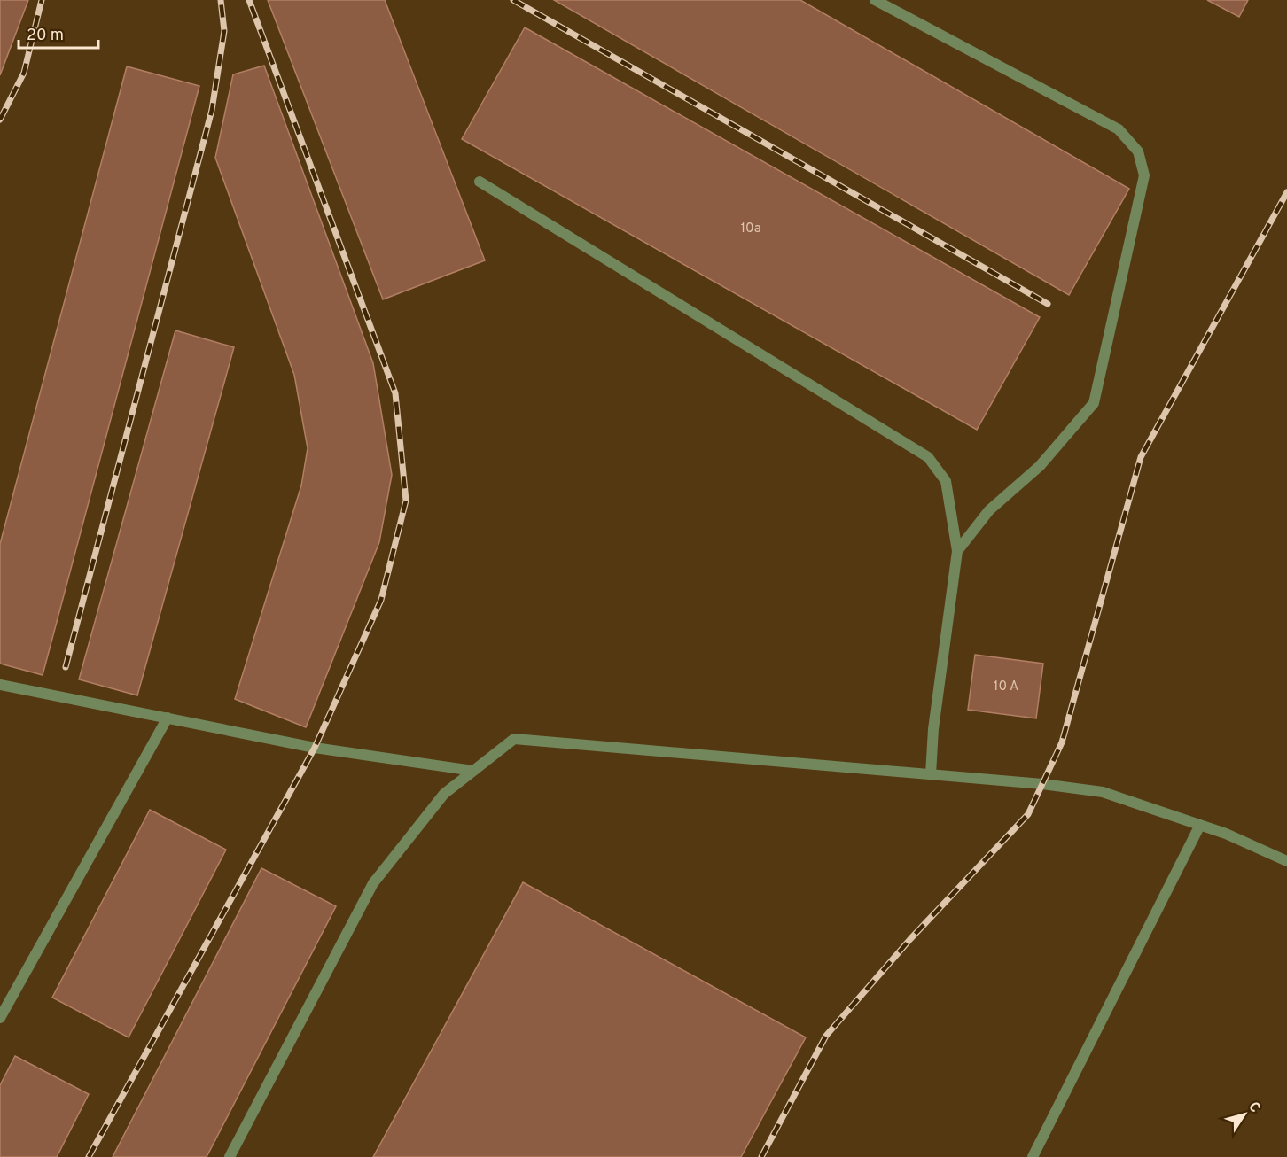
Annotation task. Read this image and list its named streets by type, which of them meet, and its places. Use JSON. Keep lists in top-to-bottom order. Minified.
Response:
{"house_numbers":["10а","10 А"],"scale_bar":"20 m","north":"top right"}
